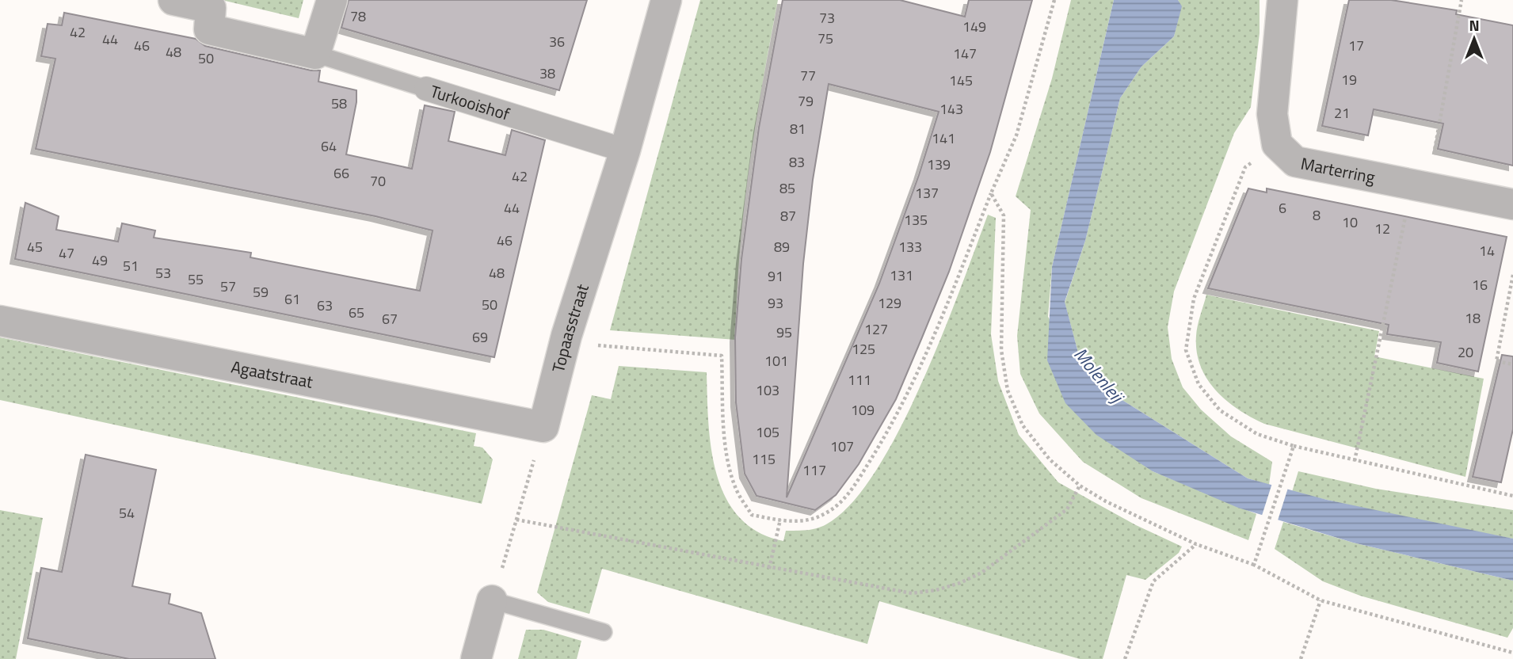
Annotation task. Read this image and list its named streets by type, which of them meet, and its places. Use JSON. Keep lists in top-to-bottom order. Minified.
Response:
{"streets":{"street":["Turkooishof","Marterring","Topaasstraat","Agaatstraat"]},"crossings":[["Turkooishof","Topaasstraat"],["Topaasstraat","Agaatstraat"]],"water":["Molenleij"],"house_numbers":["78","73","149","42","75","44","36","46","17","48","147","50","38","77","19","145","79","58","143","21","81","141","64","83","139","66","42","70","85","137","44","6","8","87","135","10","12","46","45","89","133","14","47","49","51","53","48","131","91","55","16","57","59","61","93","129","50","63","65","18","67","127","95","69","125","20","101","111","103","109","105","107","115","117","54"],"north":"top"}
